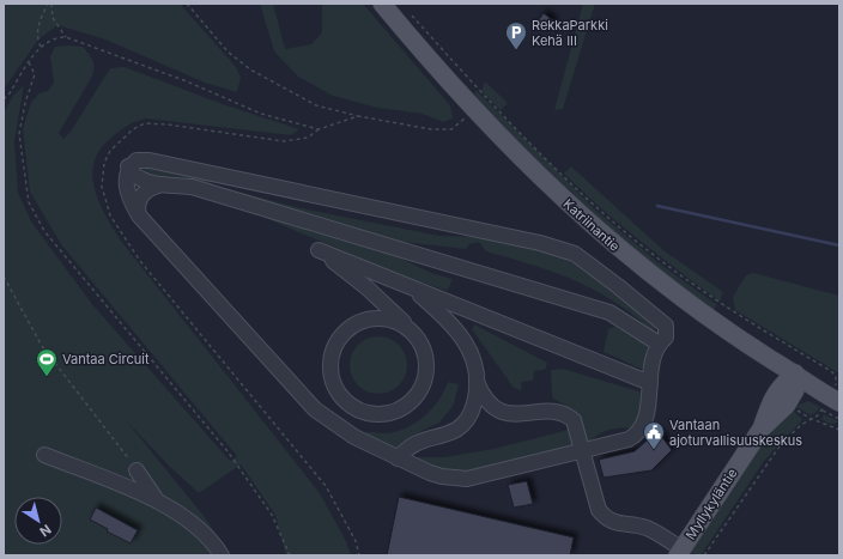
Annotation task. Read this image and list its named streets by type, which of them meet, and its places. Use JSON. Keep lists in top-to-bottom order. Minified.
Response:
{"streets":{"main road":["Katriinantie","Myllykyläntie"]},"crossings":[["Katriinantie","Myllykyläntie"]],"places":{"parking":["RekkaParkki Kehä III"],"sports":["Vantaa Circuit"],"public building":["Vantaan ajoturvallisuuskeskus"]},"north":"bottom right"}
